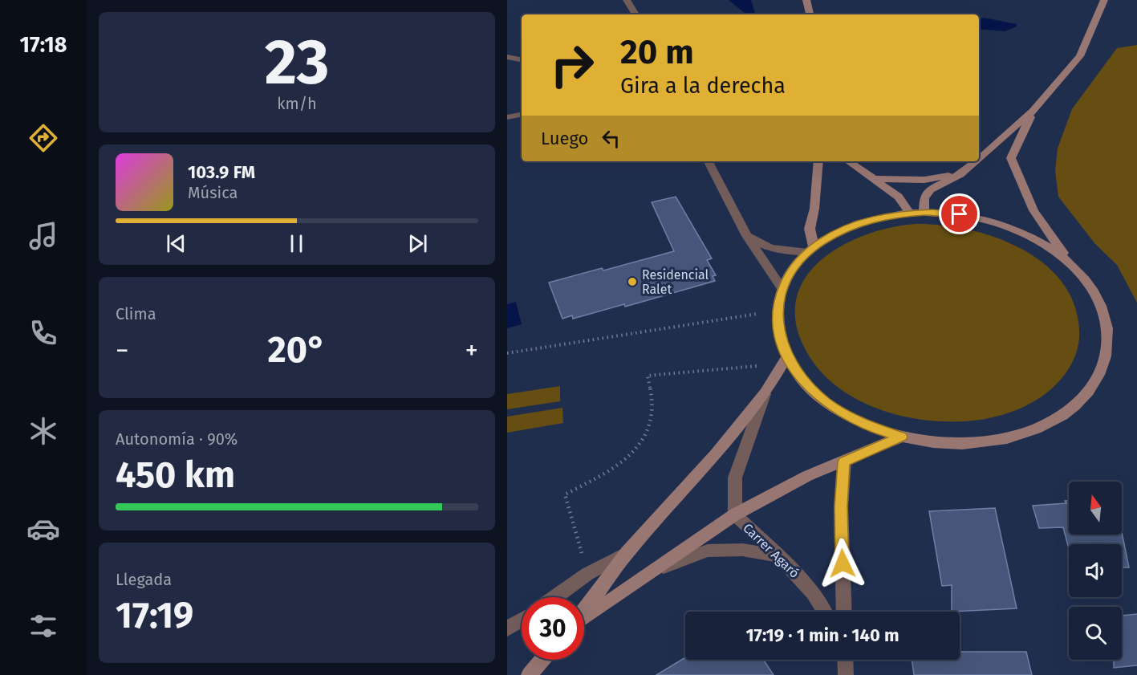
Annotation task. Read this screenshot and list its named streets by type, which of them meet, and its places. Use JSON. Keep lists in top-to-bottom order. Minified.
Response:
{"streets":{"street":["Carrer Agaró"]},"places":["Residencial Ralet"],"north":"top","page":{"tabs":"17:18","tile":[["23","km/h"],"Clima",["Autonomía · 90%","450 km"],["Llegada","17:19"]],"turn":["20 m","Gira a la derecha"],"then":"Luego","song":["103.9 FM","Música"],"heat":["−","20°","+"],"limit":"30","trip":"17:19 · 1 min · 140 m"}}
